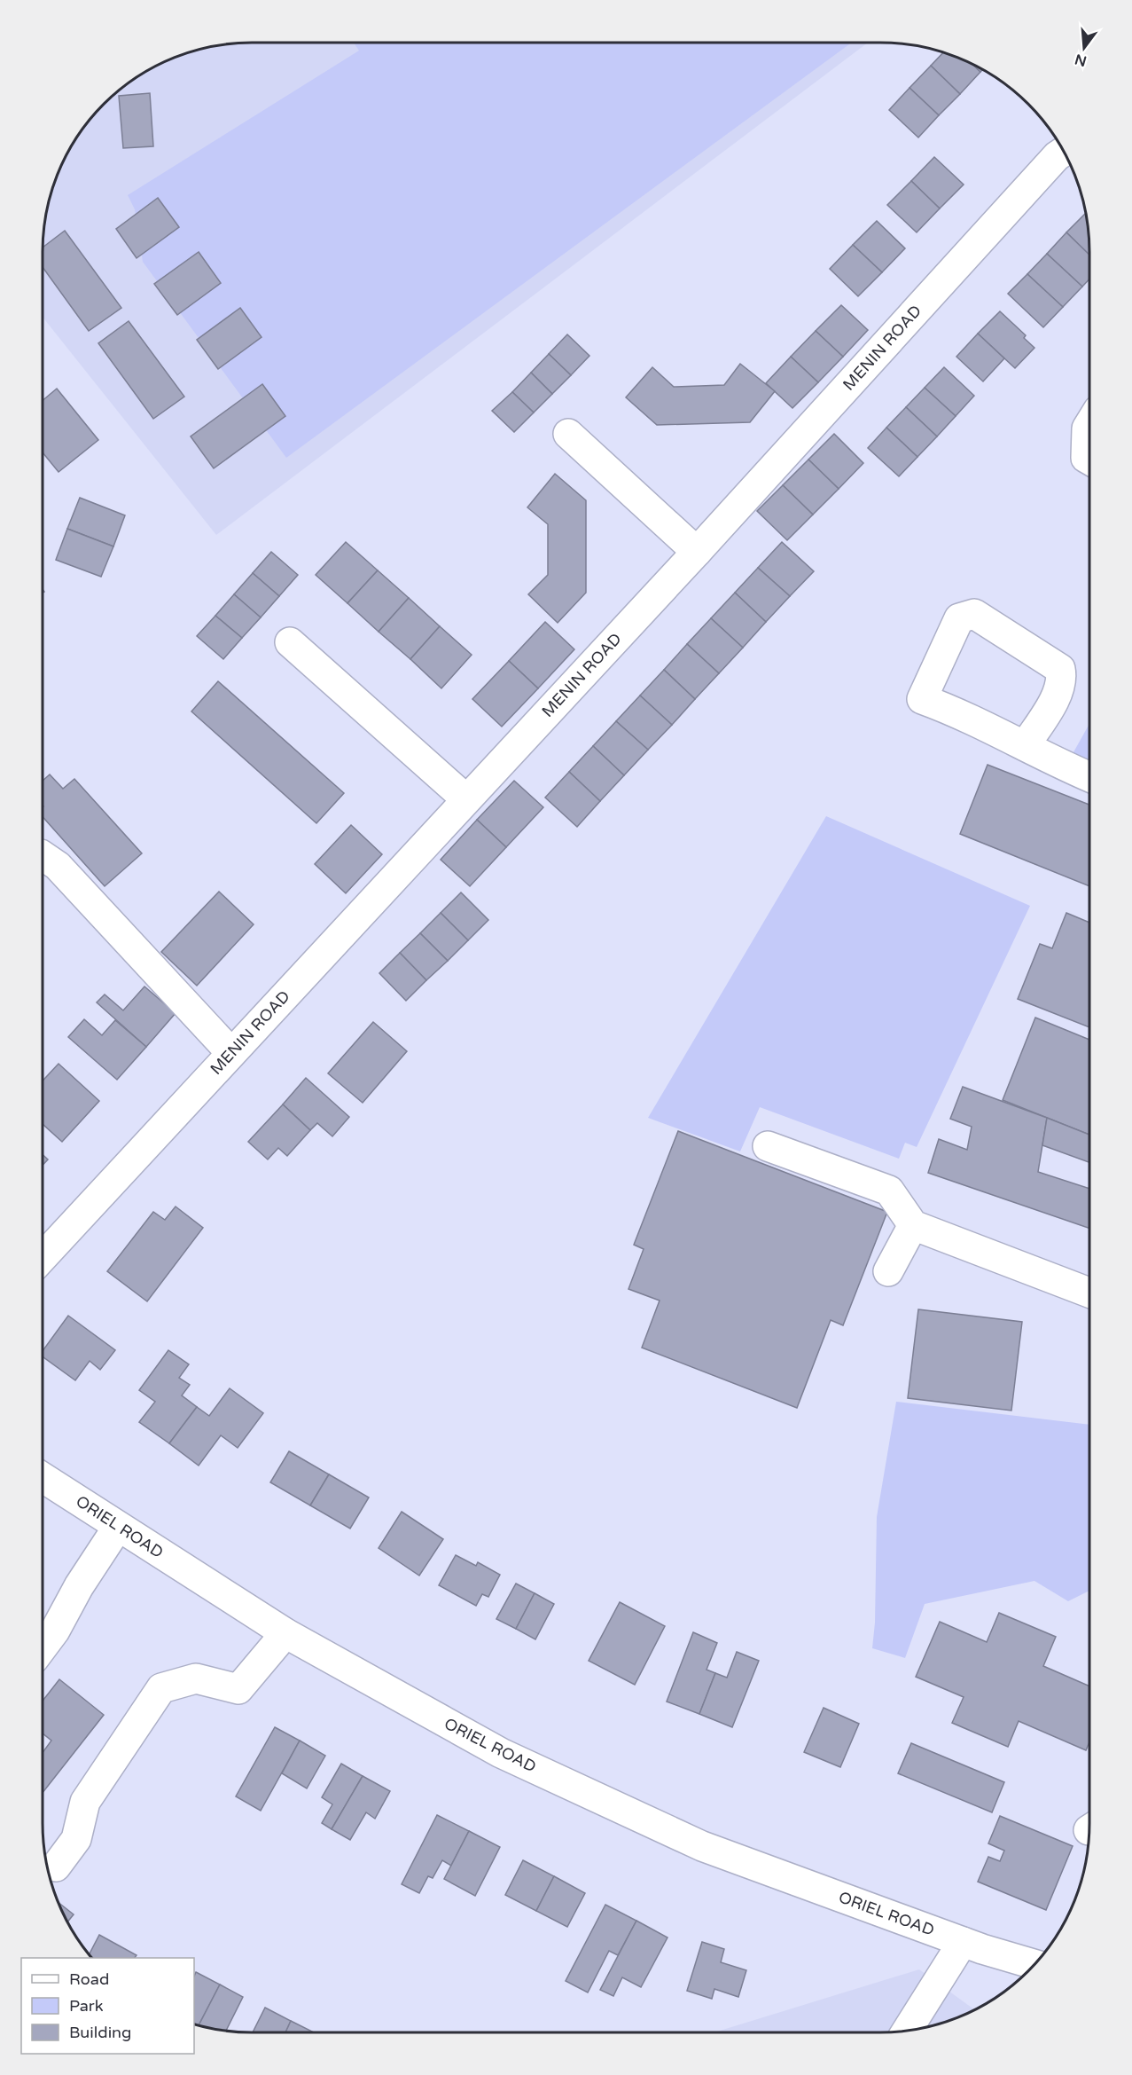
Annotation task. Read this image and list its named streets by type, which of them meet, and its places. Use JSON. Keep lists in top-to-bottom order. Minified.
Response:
{"streets":{"street":["MENIN ROAD","ORIEL ROAD"]},"legend":["Road","Park","Building"],"north":"bottom"}
